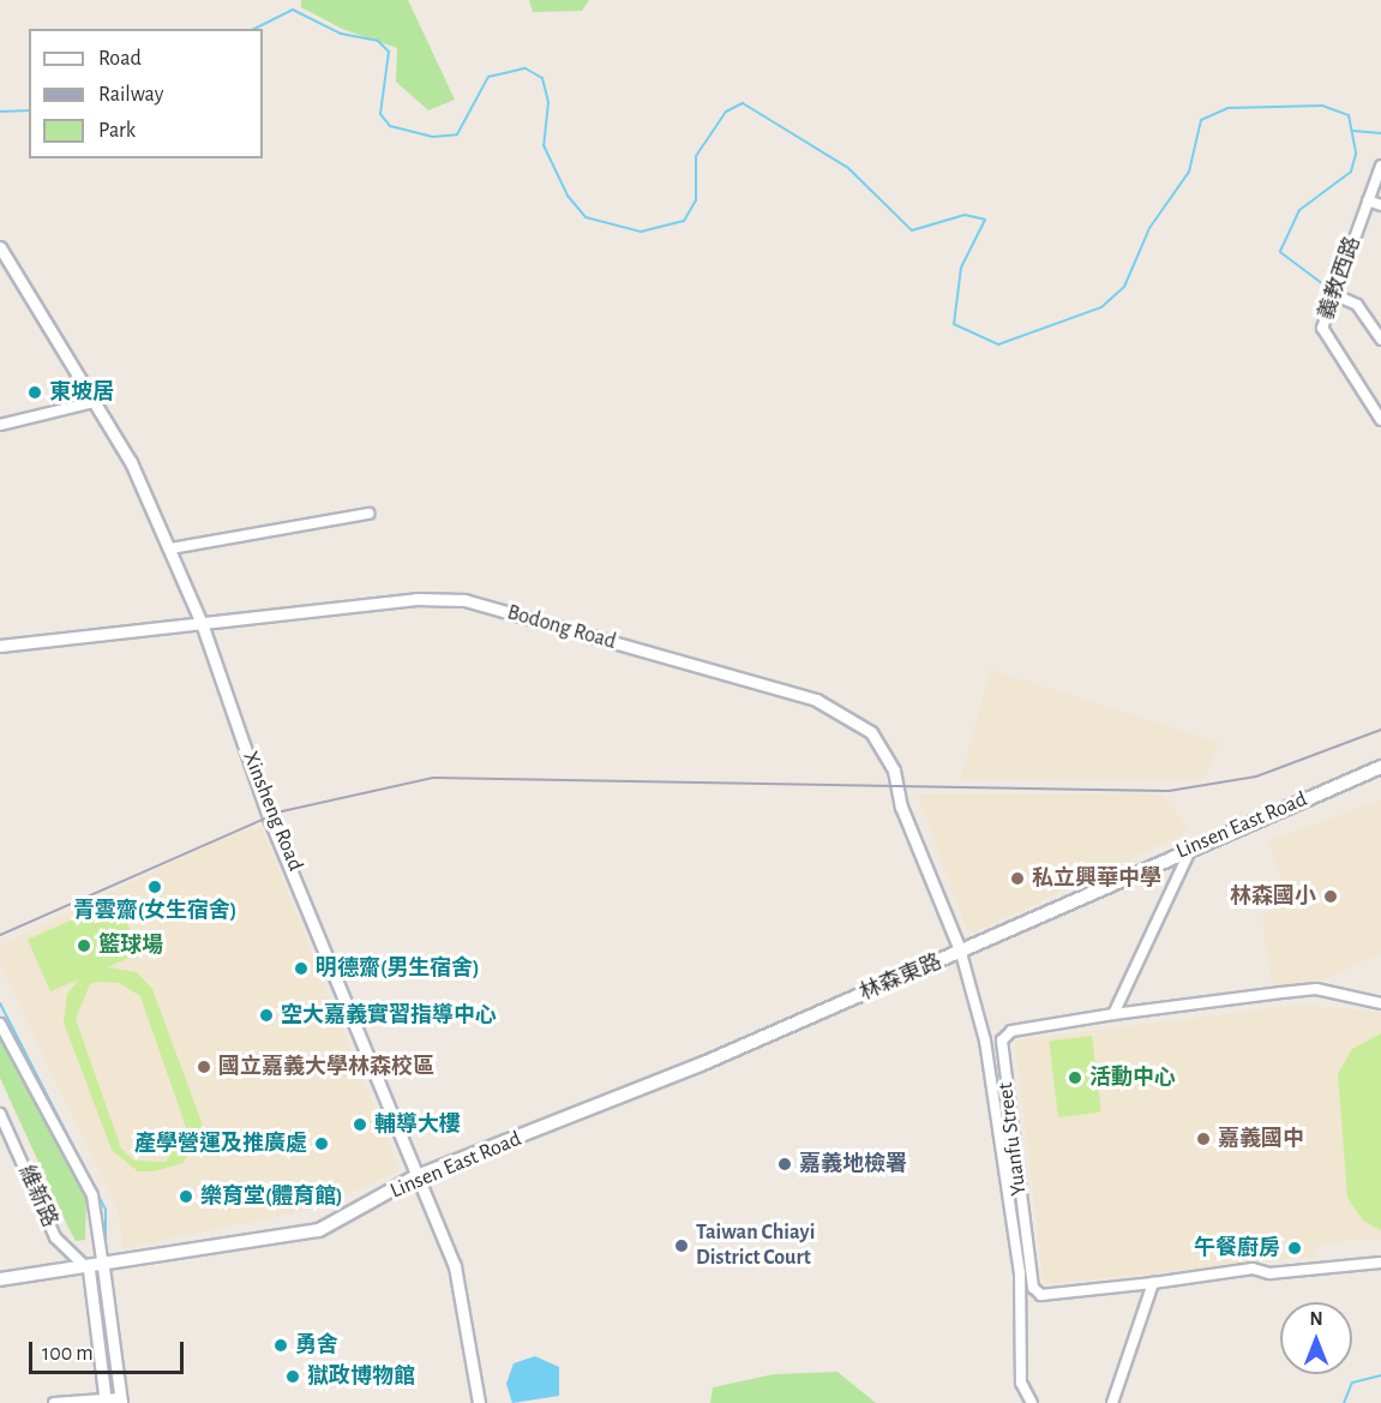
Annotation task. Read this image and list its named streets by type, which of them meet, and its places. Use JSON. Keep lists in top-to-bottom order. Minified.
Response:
{"streets":{"main road":["Linsen East Road","林森東路"],"street":["義教西路","Bodong Road","Xinsheng Road","Yuanfu Street","維新路"]},"crossings":[["Bodong Road","Xinsheng Road"],["Bodong Road","Linsen East Road"],["Bodong Road","林森東路"],["Bodong Road","Yuanfu Street"],["Xinsheng Road","Linsen East Road"],["Linsen East Road","林森東路"],["Linsen East Road","Yuanfu Street"],["Linsen East Road","維新路"],["林森東路","Yuanfu Street"]],"places":["東坡居","私立興華中學","青雲齋(女生宿舍)","林森國小","籃球場","明德齋(男生宿舍)","空大嘉義實習指導中心","國立嘉義大學林森校區","活動中心","輔導大樓","嘉義國中","產學營運及推廣處","嘉義地檢署","樂育堂(體育館)","Taiwan Chiayi District Court","午餐廚房","勇舍","獄政博物館"],"legend":["Road","Railway","Park"],"scale_bar":"100 m","north":"top"}
